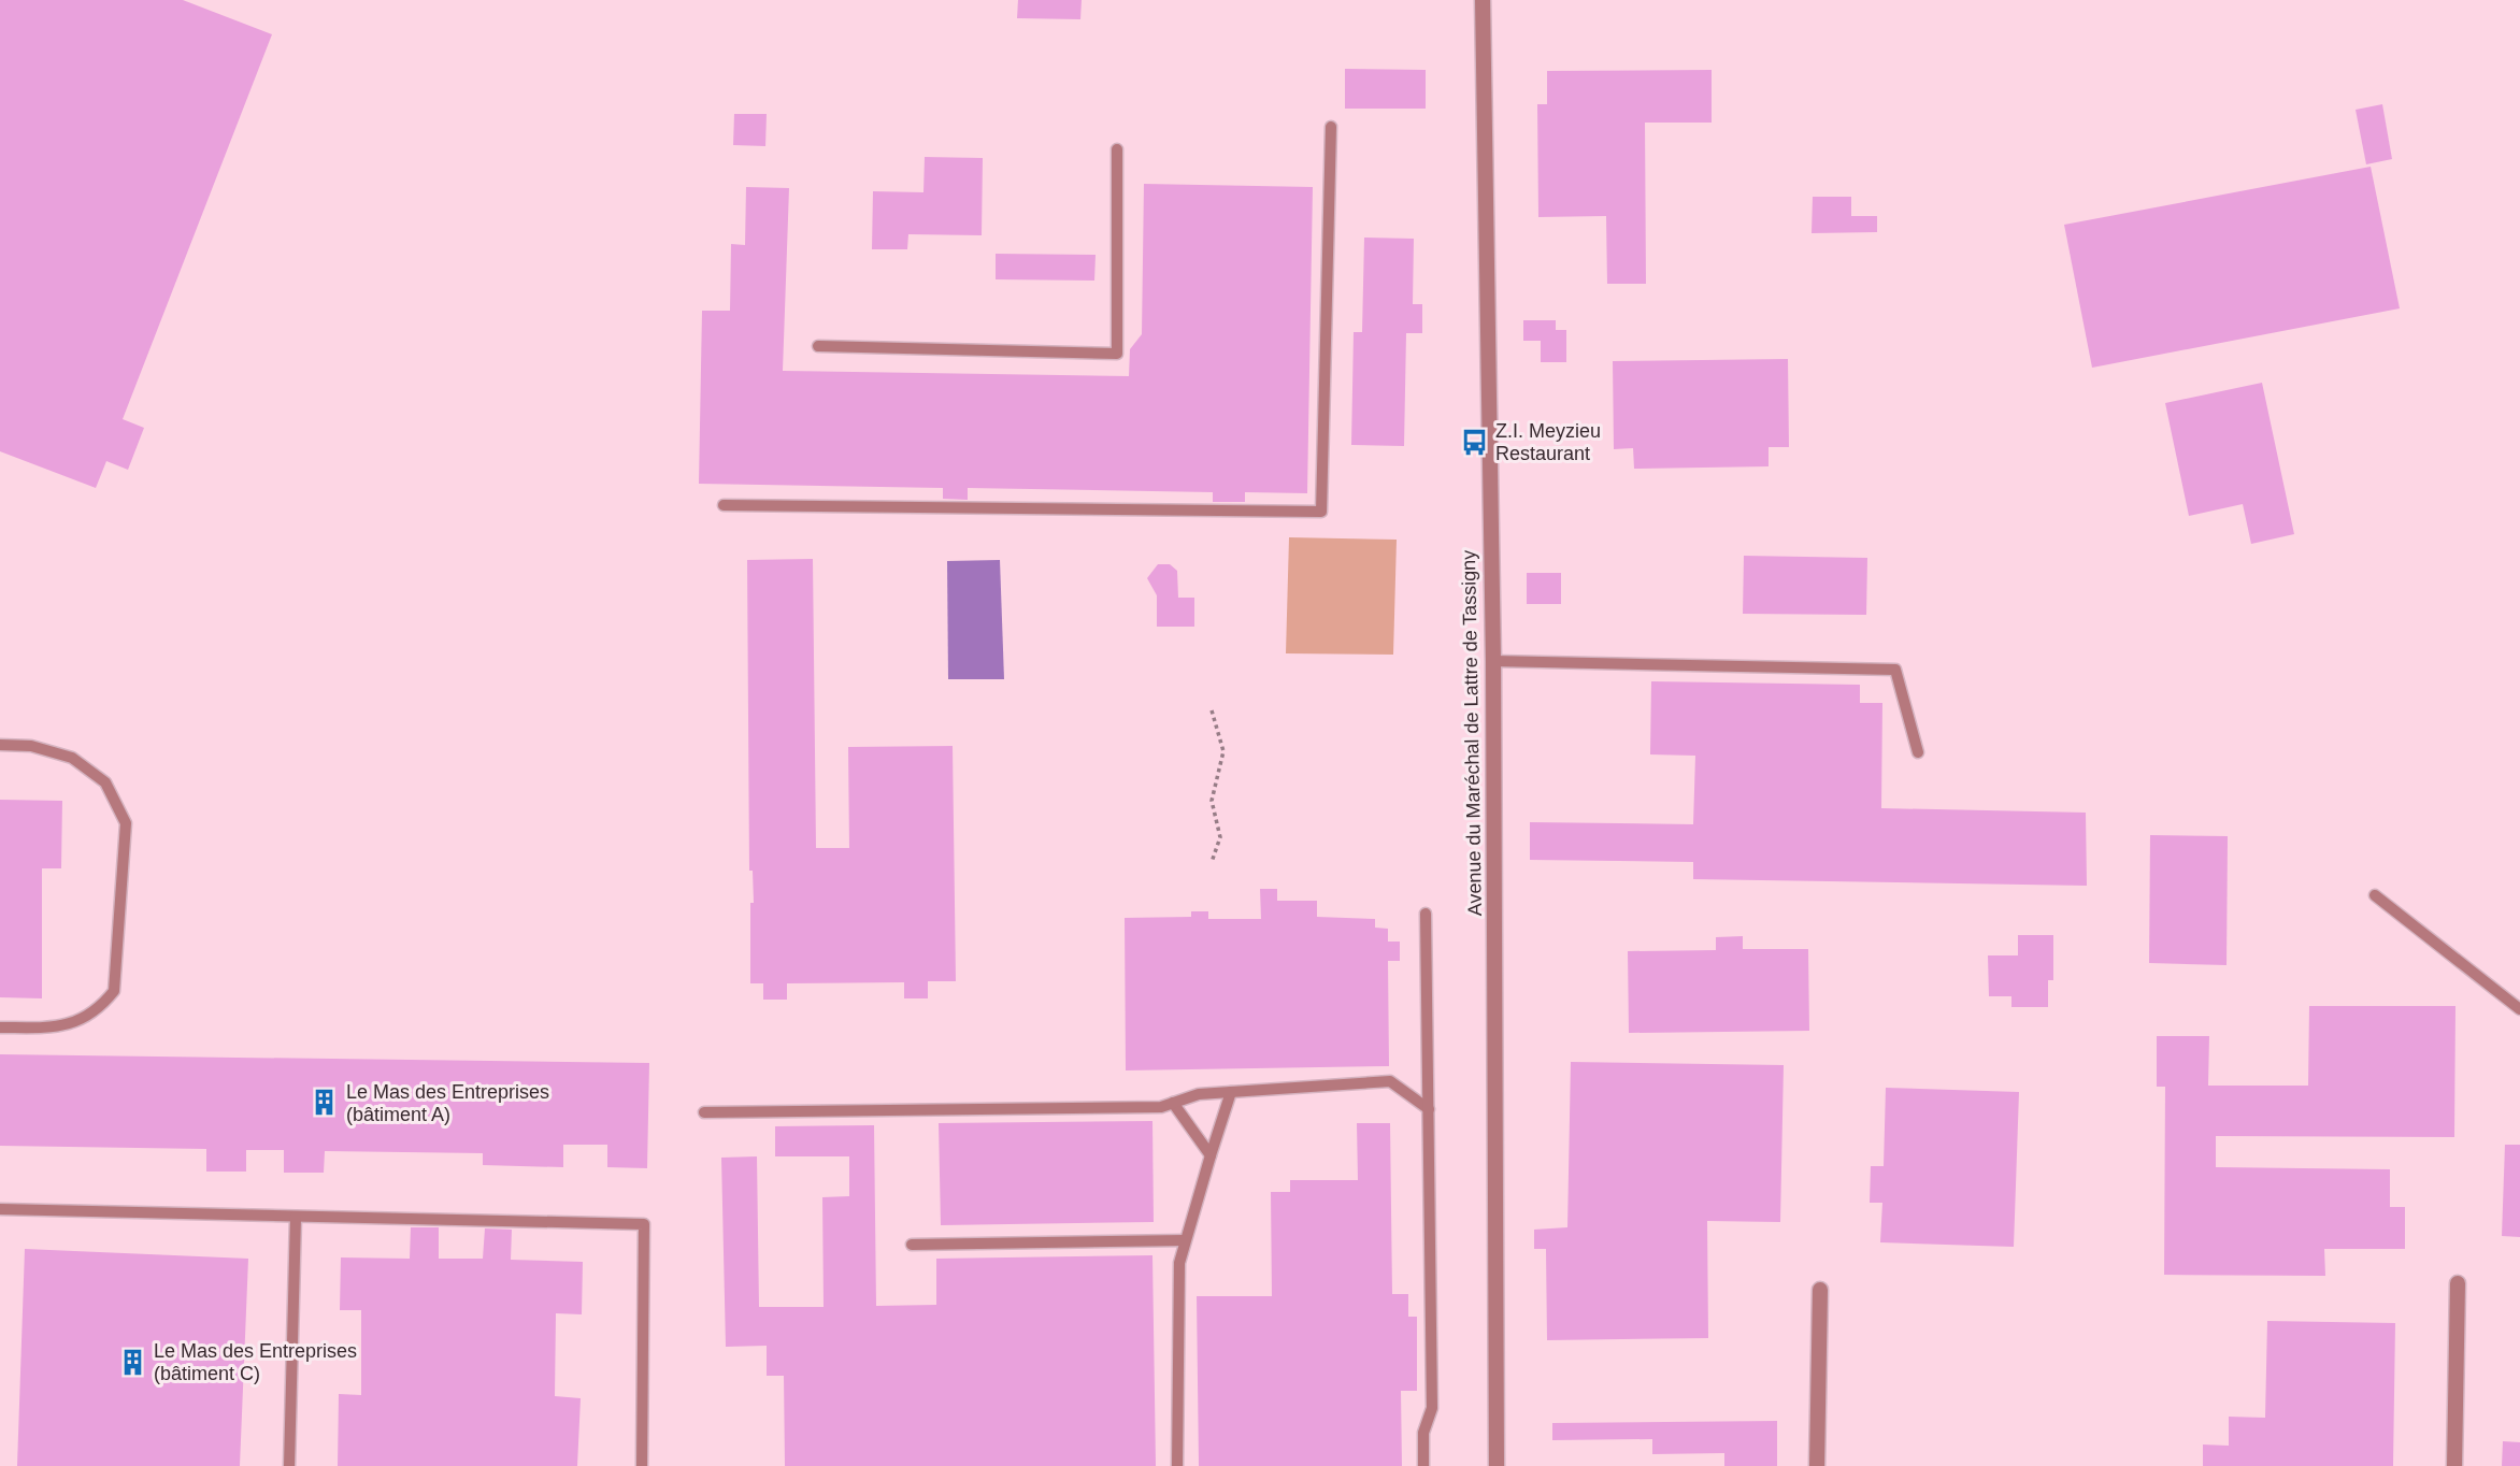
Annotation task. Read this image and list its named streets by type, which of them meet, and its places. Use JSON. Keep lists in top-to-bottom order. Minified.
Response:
{"streets":{"street":["Avenue du Maréchal de Lattre de Tassigny"]},"places":{"bus stop":["Z.I. Meyzieu Restaurant"],"building":["Le Mas des Entreprises (bâtiment A)","Le Mas des Entreprises (bâtiment C)"]}}
